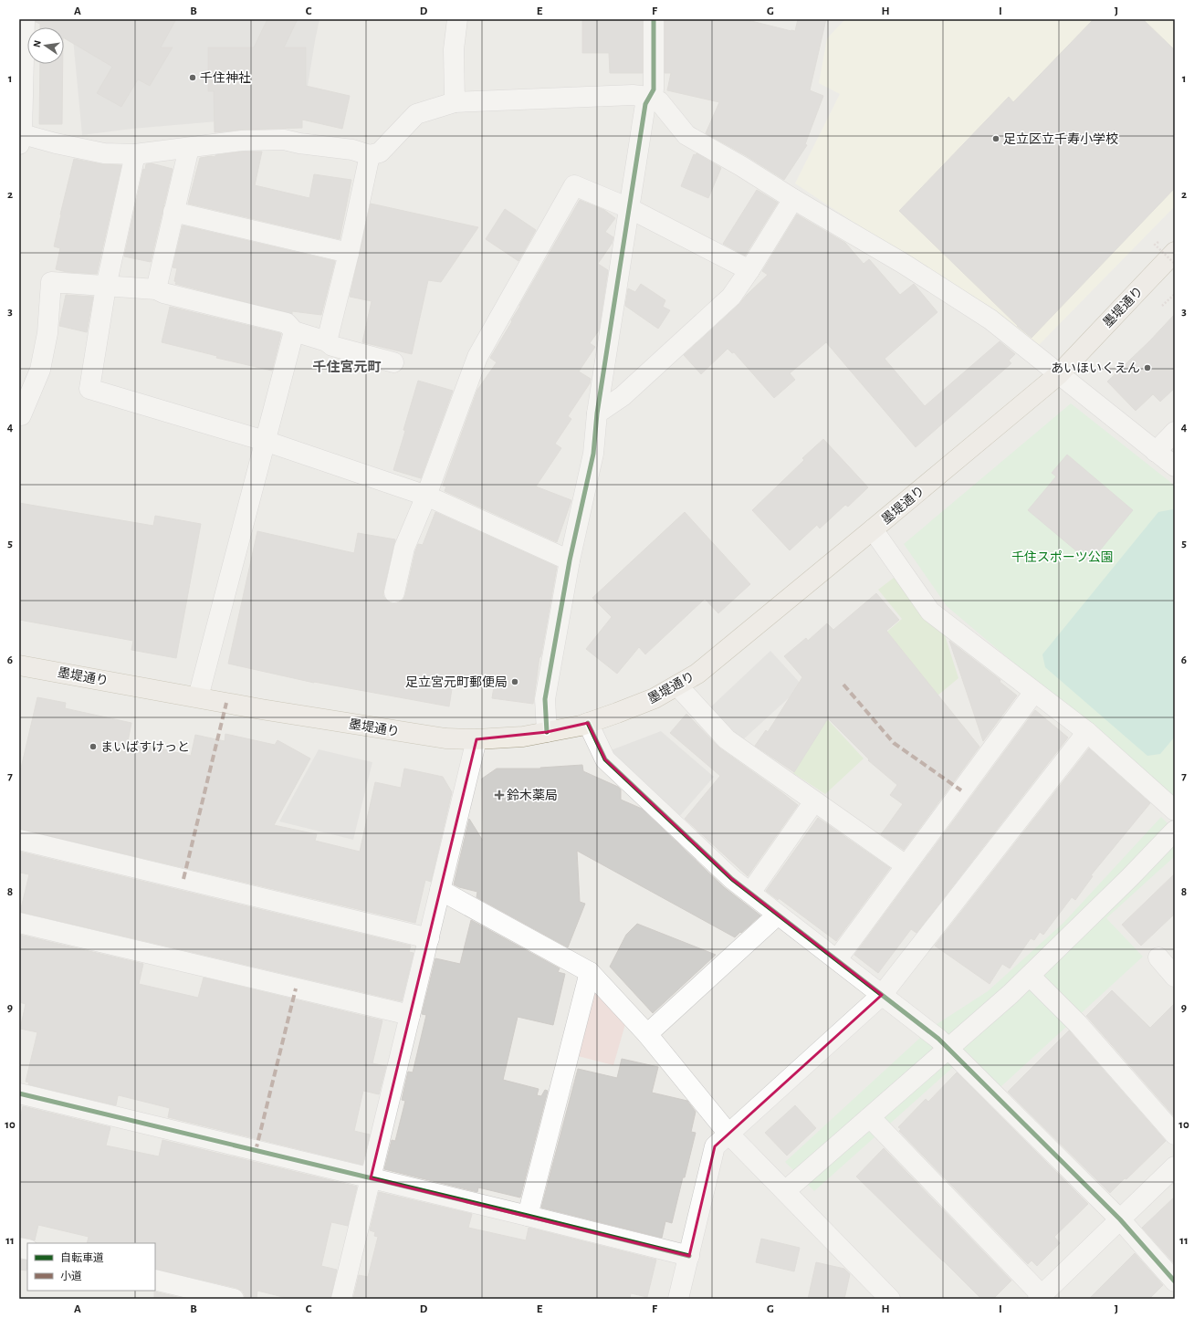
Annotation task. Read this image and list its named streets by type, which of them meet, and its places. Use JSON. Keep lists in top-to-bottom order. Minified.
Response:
{"streets":{"main road":["墨堤通り"]},"districts":["千住宮元町"],"parks":["千住スポーツ公園"],"places":{"other":["千住神社","足立区立千寿小学校","あいほいくえん","足立宮元町郵便局","まいばすけっと"],"health":["鈴木薬局"]},"legend":["自転車道","小道"],"north":"left","grid":{"columns":["A","B","C","D","E","F","G","H","I","J"],"rows":["1","2","3","4","5","6","7","8","9","10","11"]}}
